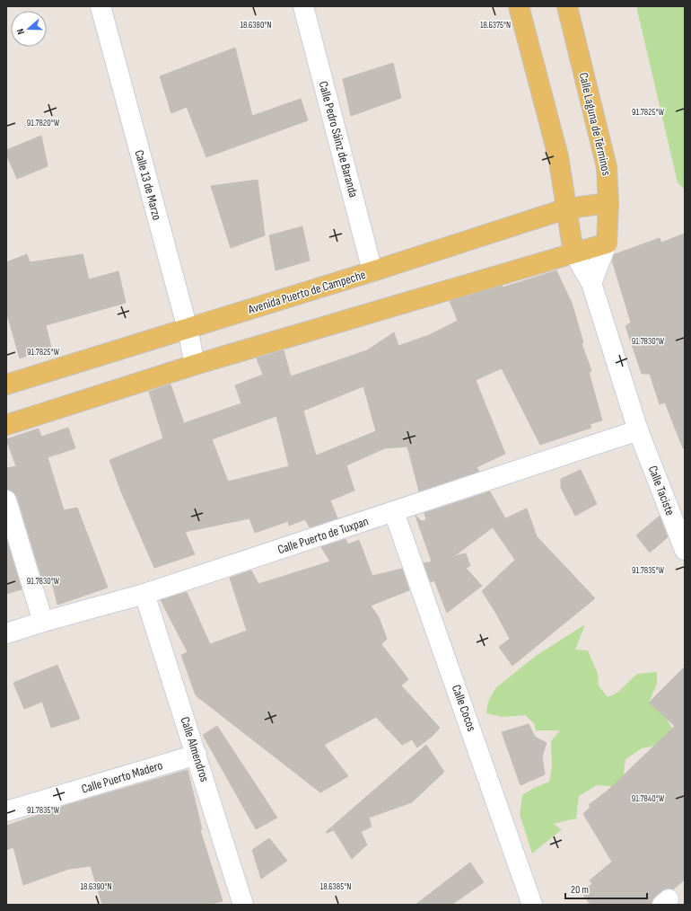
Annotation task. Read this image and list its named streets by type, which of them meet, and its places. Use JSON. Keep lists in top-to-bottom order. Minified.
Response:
{"streets":{"main road":["Calle Laguna de Términos","Avenida Puerto de Campeche"],"street":["Calle Pedro Sáinz de Baranda","Calle 13 de Marzo","Calle Taciste","Calle Puerto de Tuxpan","Calle Cocos","Calle Almendros","Calle Puerto Madero"]},"crossings":[["Calle Laguna de Términos","Avenida Puerto de Campeche"],["Calle Pedro Sáinz de Baranda","Avenida Puerto de Campeche"],["Calle 13 de Marzo","Avenida Puerto de Campeche"],["Calle Taciste","Calle Puerto de Tuxpan"],["Calle Puerto de Tuxpan","Calle Cocos"],["Calle Puerto de Tuxpan","Calle Almendros"],["Calle Almendros","Calle Puerto Madero"]],"scale_bar":"20 m","north":"left","coordinates":["18.6380°N","18.6375°N","91.7825°W","91.7820°W","91.7830°W","91.7835°W","91.7840°W","18.6390°N","18.6385°N"]}
